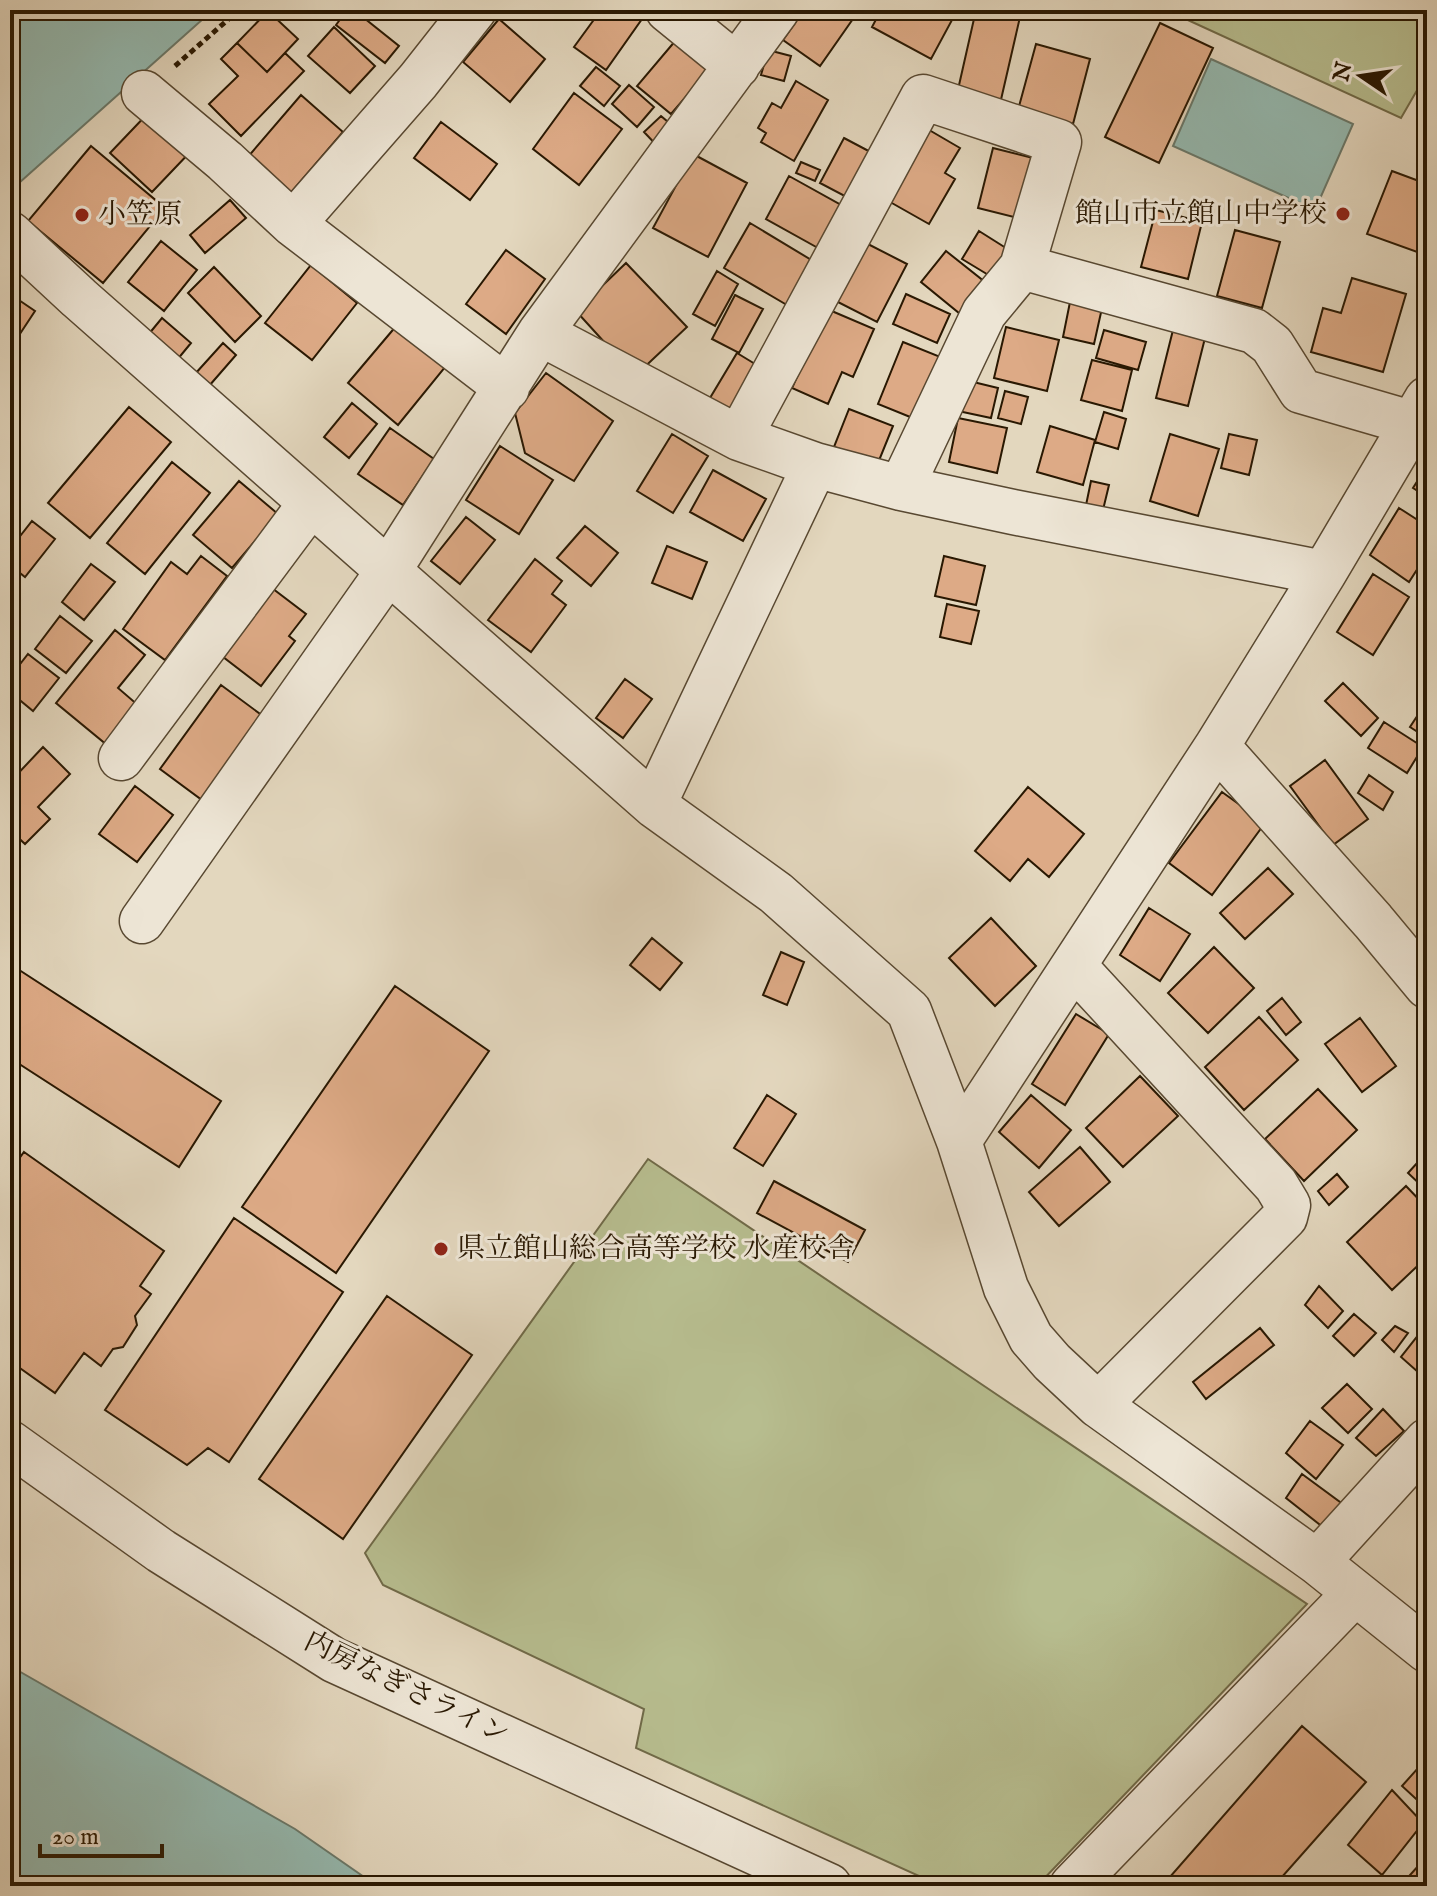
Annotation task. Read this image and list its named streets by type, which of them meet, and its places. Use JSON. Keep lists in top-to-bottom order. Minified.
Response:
{"streets":{"street":["内房なぎさライン"]},"places":["館山市立館山中学校","小笠原","県立館山総合高等学校 水産校舎"],"scale_bar":"20 m","north":"left"}
